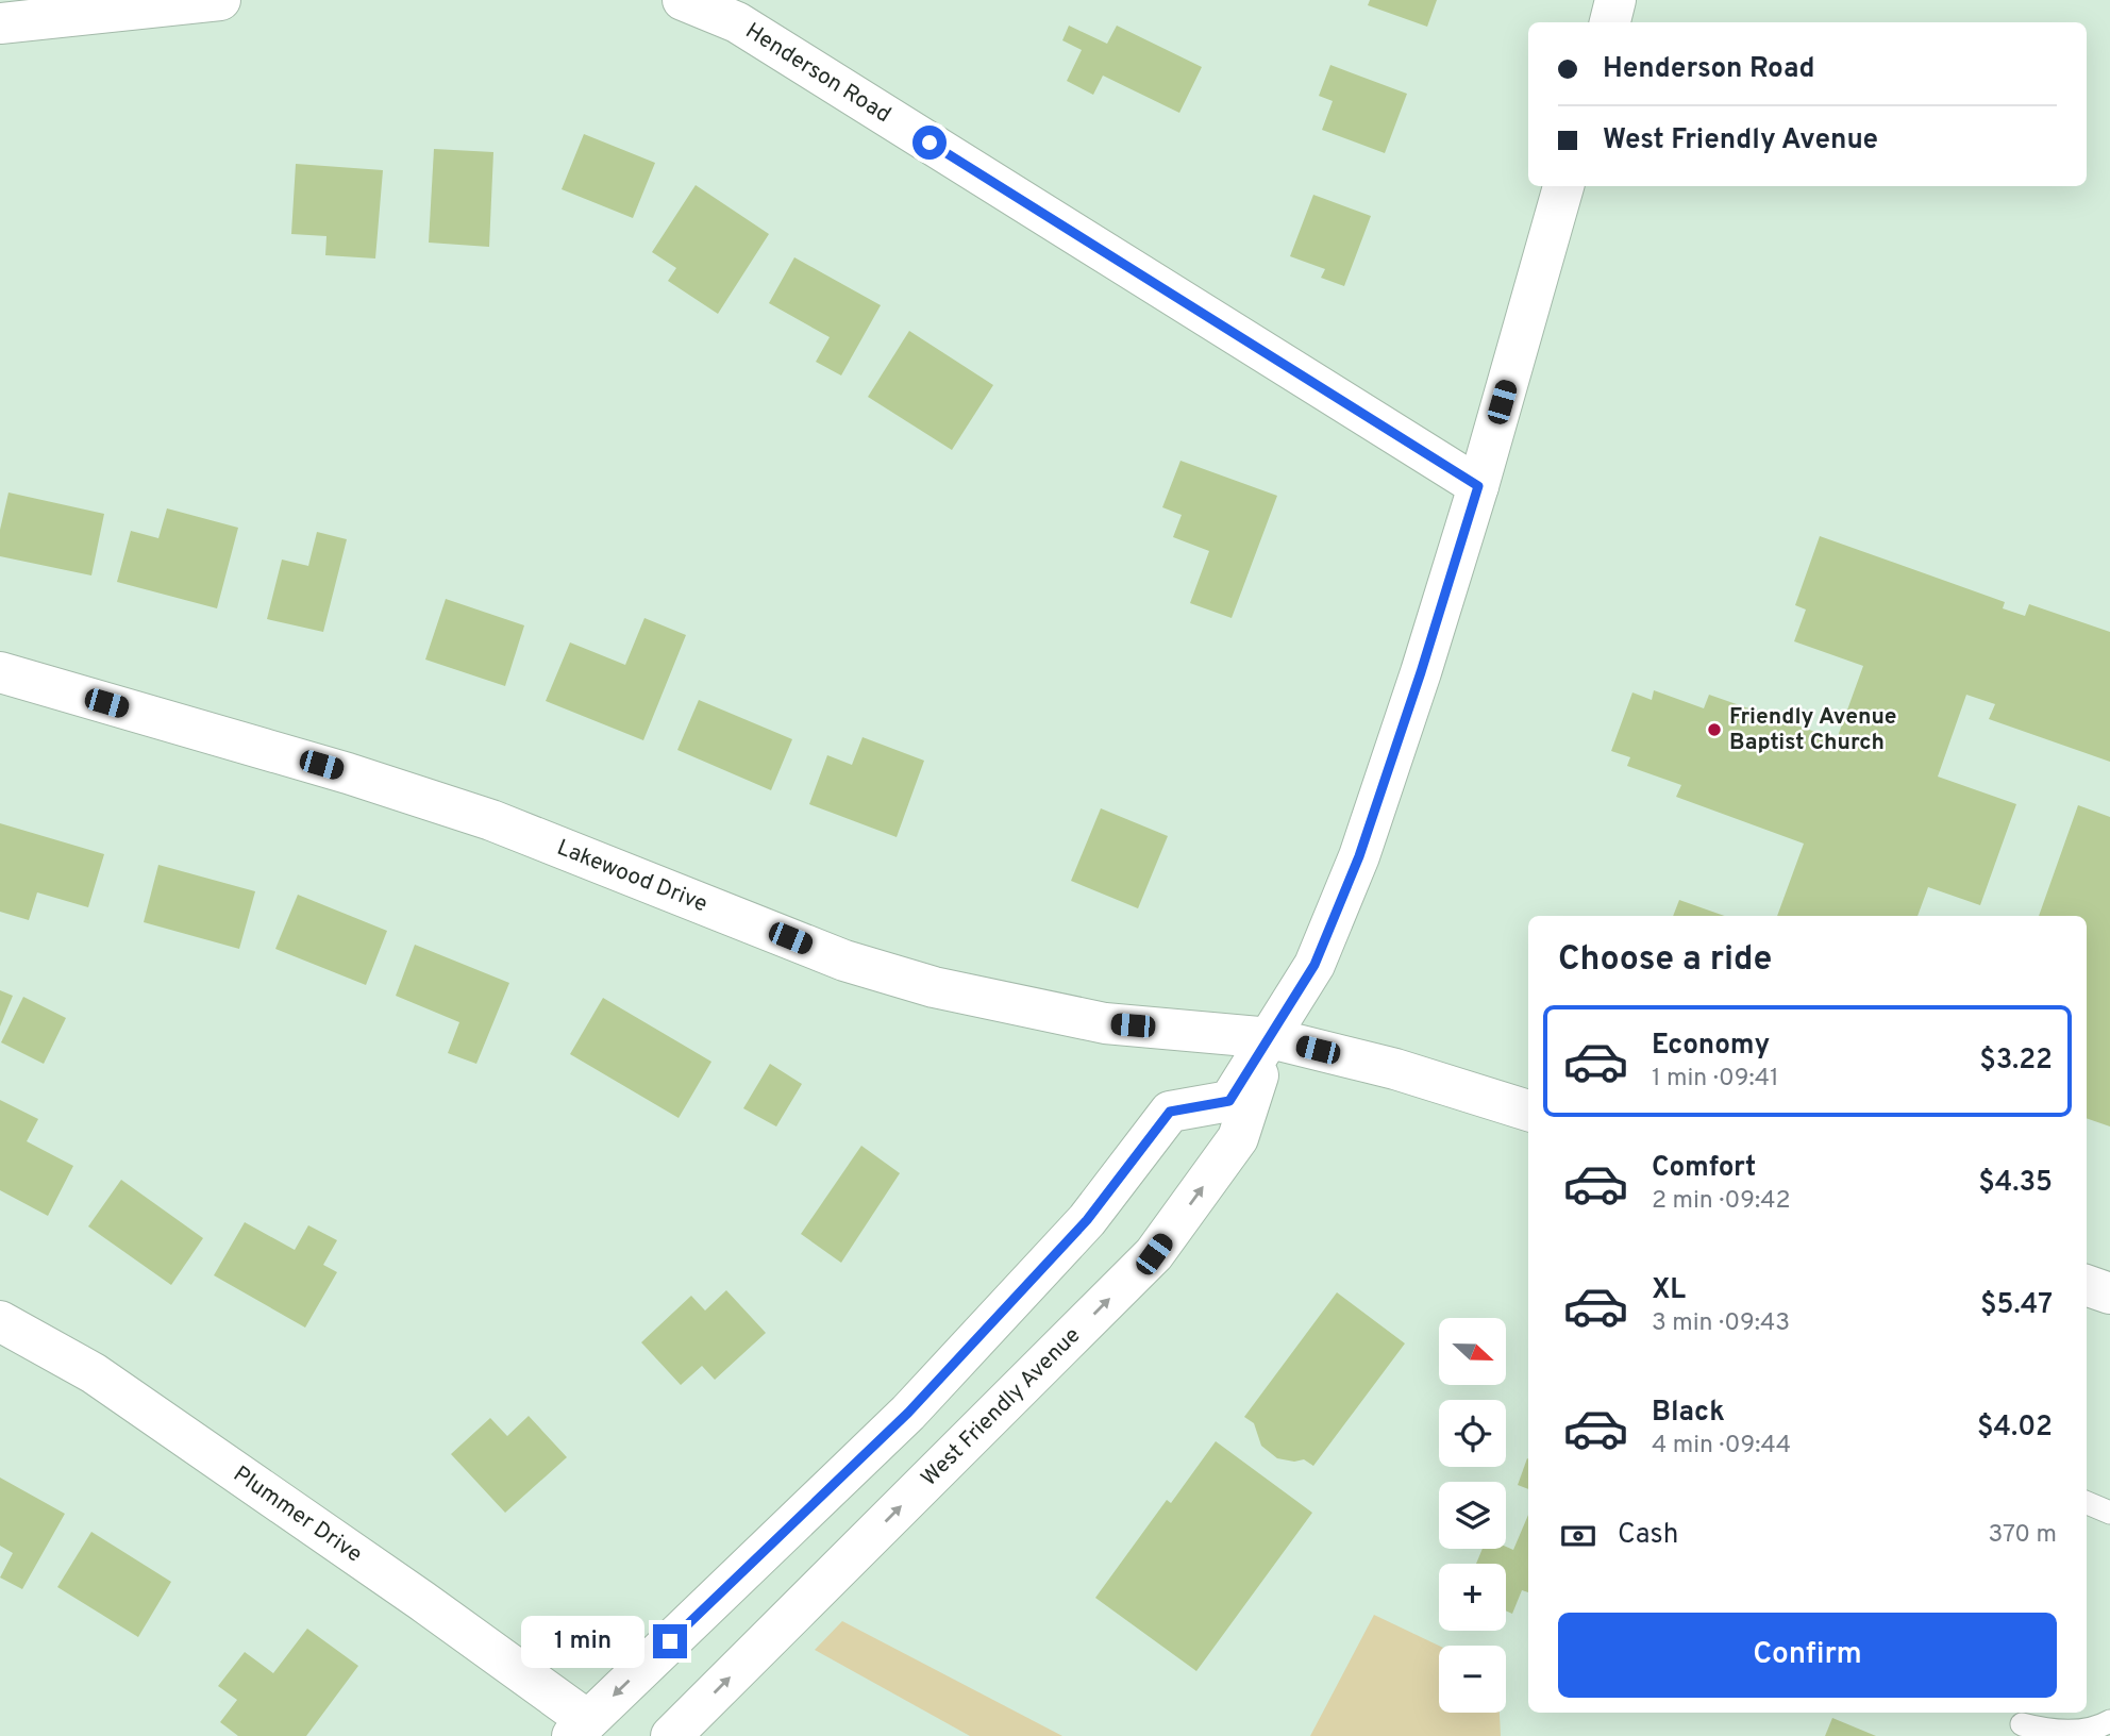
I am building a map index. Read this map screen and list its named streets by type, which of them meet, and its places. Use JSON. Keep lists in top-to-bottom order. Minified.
{"streets":{"street":["Henderson Road","Lakewood Drive","West Friendly Avenue","Plummer Drive"]},"crossings":[["Henderson Road","West Friendly Avenue"],["Lakewood Drive","West Friendly Avenue"],["West Friendly Avenue","Plummer Drive"]],"places":["Friendly Avenue Baptist Church"],"north":"right","page":{"banner":["Henderson Road","West Friendly Avenue"],"heading":"Choose a ride","list":[{"name":"Economy","note":"1 min · 09:41","value":"$3.22"},{"name":"Comfort","note":"2 min · 09:42","value":"$4.35"},{"name":"XL","note":"3 min · 09:43","value":"$5.47"},{"name":"Black","note":"4 min · 09:44","value":"$4.02"}],"map_buttons":["+","−"],"pay":["Cash","370 m"],"buttons":"Confirm","bubble":"1 min"}}
